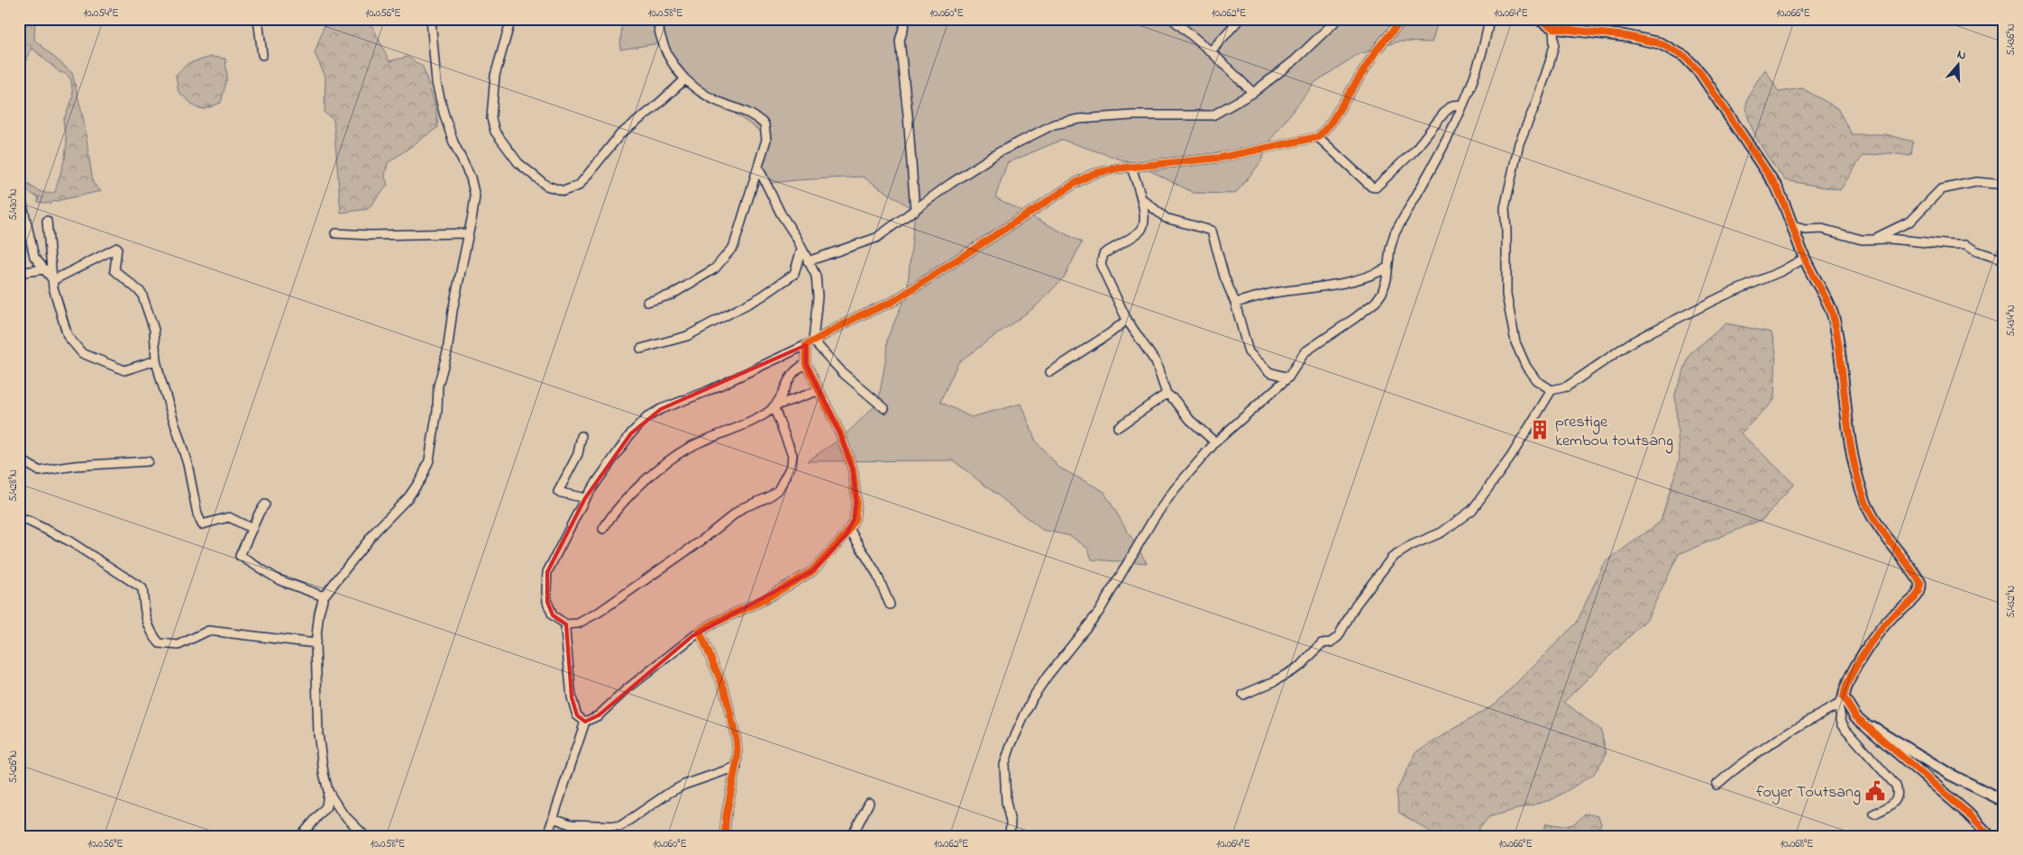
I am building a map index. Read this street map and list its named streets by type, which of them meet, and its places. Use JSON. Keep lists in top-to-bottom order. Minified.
{"places":{"building":["prestige kembou toutsang"],"public building":["foyer Toutsang"]},"north":"top","coordinates":["10.054°E","10.056°E","10.058°E","10.060°E","10.062°E","10.064°E","10.066°E","5.436°N","5.430°N","5.434°N","5.428°N","5.432°N","5.426°N","10.068°E"]}
